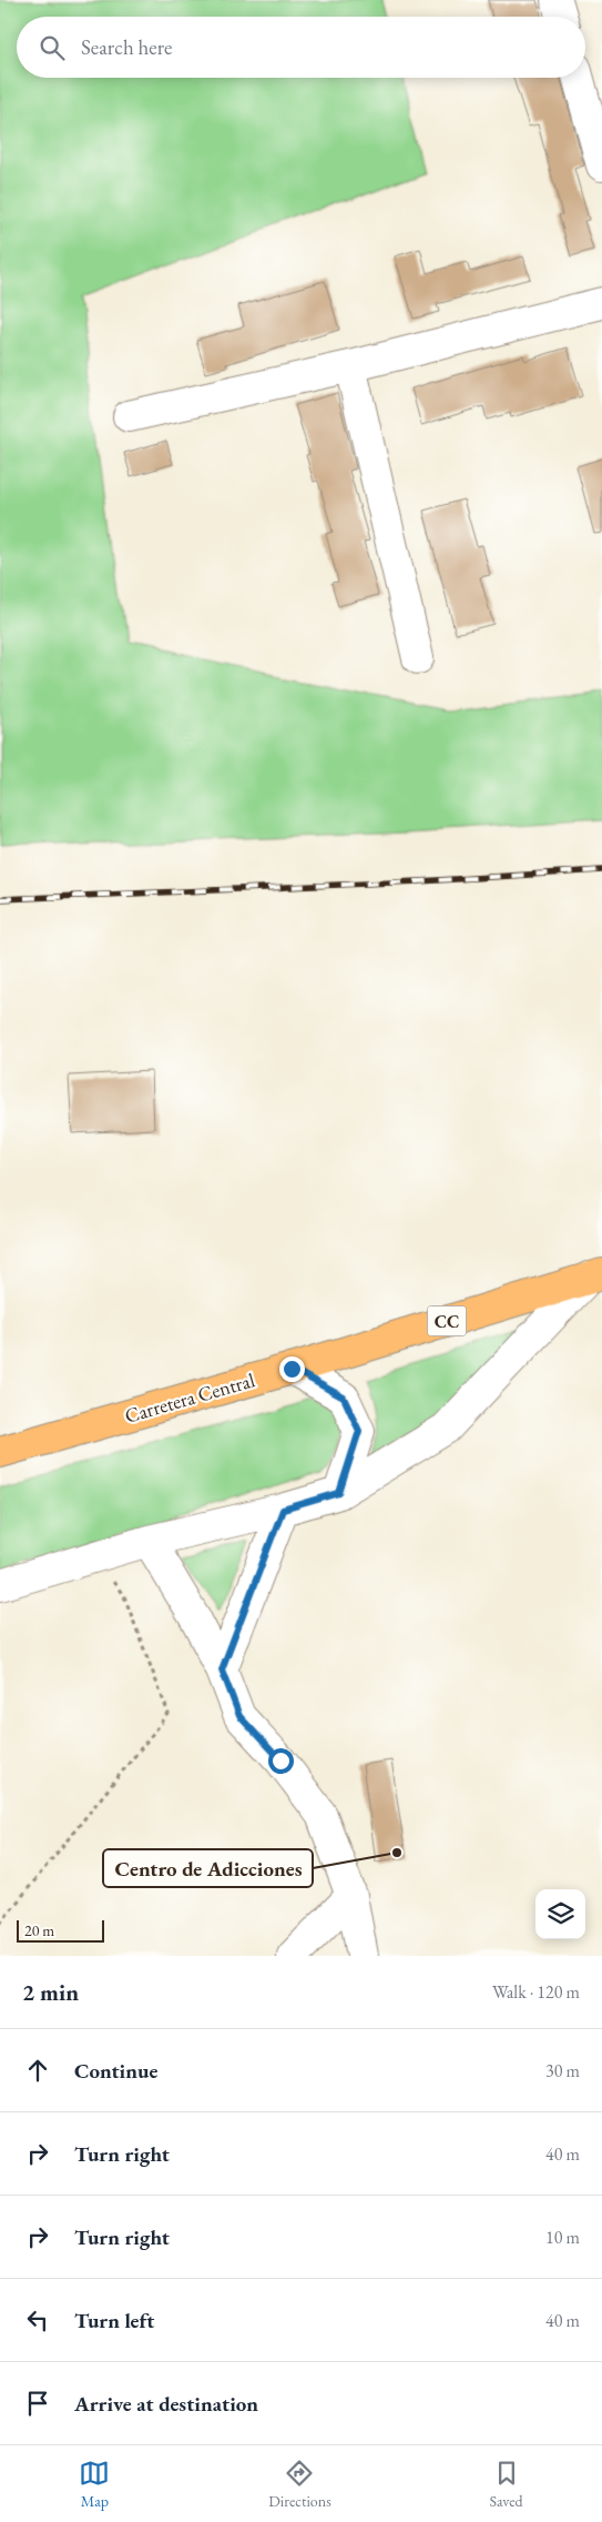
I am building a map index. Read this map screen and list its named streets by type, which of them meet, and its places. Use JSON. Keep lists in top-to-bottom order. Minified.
{"streets":{"highway":["CC","Carretera Central"]},"places":["Centro de Adicciones"],"scale_bar":"20 m","page":{"search":"Search here","scale":"20 m","heading":["2 min","Walk · 120 m"],"list":[["Continue","30 m"],["Turn right","40 m"],["Turn right","10 m"],["Turn left","40 m"],"Arrive at destination"],"nav":["Map","Directions","Saved"]}}
